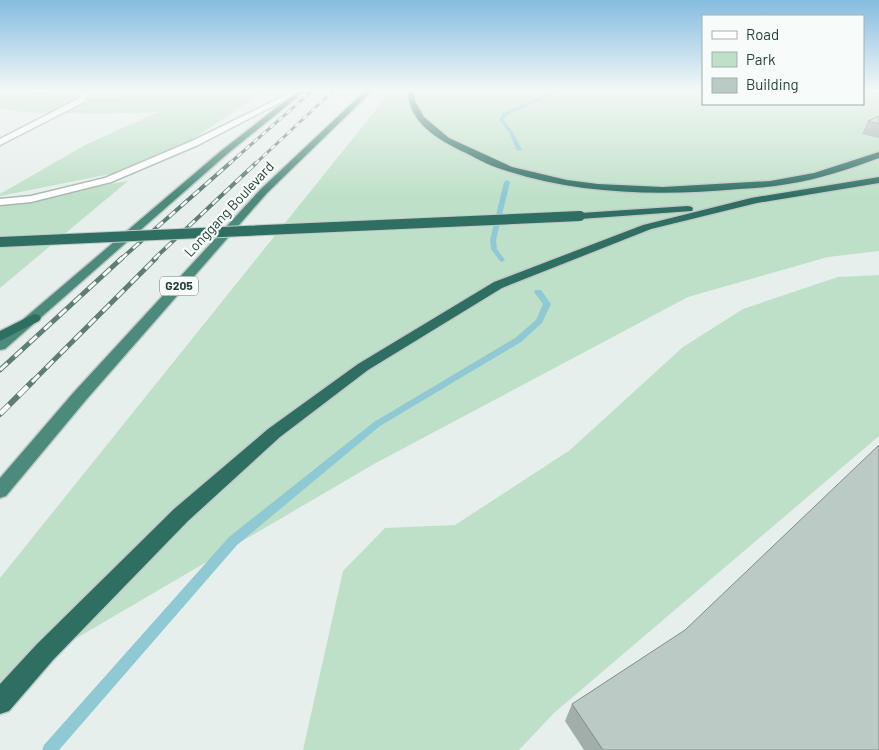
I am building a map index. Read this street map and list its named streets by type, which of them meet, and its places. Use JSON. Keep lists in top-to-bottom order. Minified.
{"streets":{"highway":["Longgang Boulevard","G205"]},"legend":["Road","Park","Building"]}
